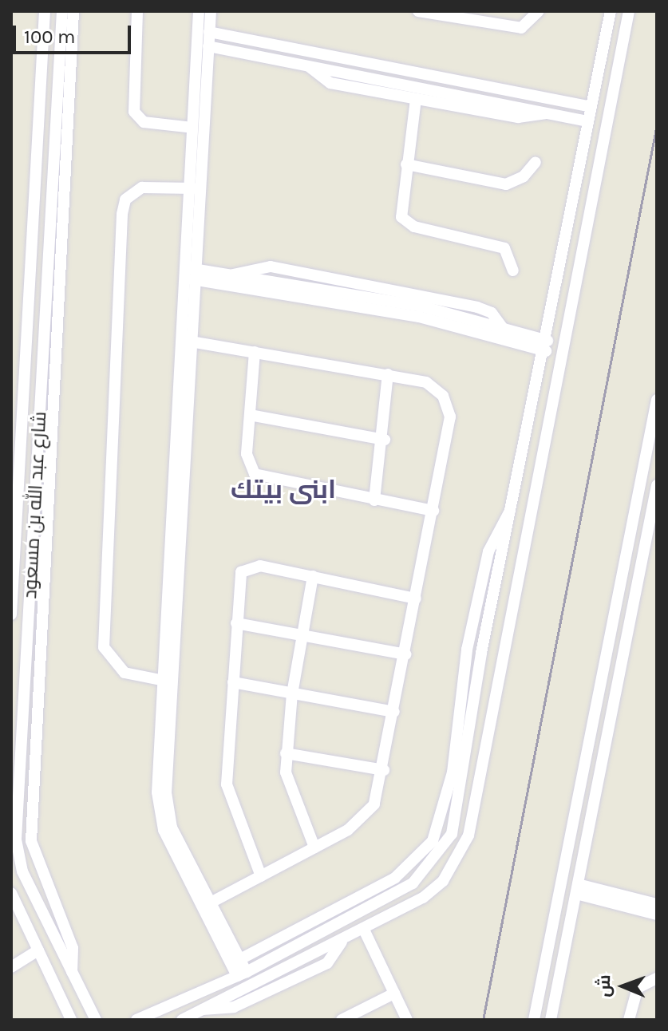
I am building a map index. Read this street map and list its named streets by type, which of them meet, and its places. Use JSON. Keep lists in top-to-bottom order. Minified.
{"streets":{"street":["شارع عبد الله بن مسعود"]},"districts":["ابنى بيتك"],"scale_bar":"100 m","north":"left"}
